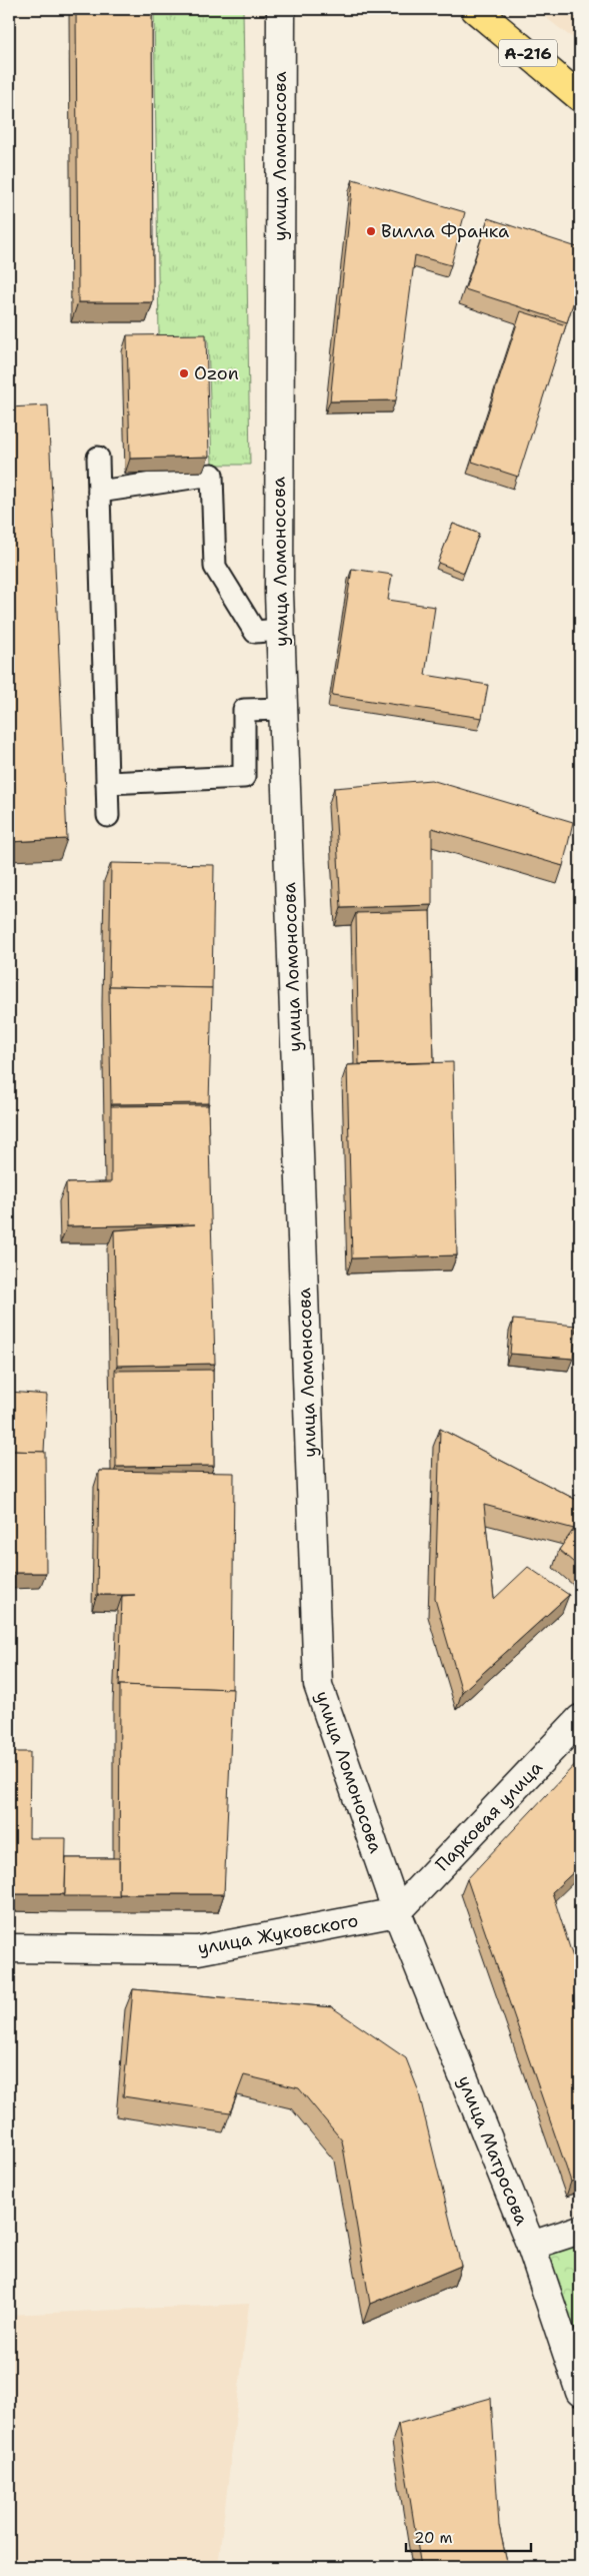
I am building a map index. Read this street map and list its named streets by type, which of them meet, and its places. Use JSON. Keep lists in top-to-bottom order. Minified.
{"streets":{"main road":["А-216"],"street":["улица Ломоносова","Парковая улица","улица Жуковского","улица Матросова"]},"crossings":[["улица Ломоносова","Парковая улица"],["улица Ломоносова","улица Жуковского"],["улица Ломоносова","улица Матросова"],["Парковая улица","улица Жуковского"],["Парковая улица","улица Матросова"],["улица Жуковского","улица Матросова"]],"places":["Вилла Франка","Ozon"],"scale_bar":"20 m"}
